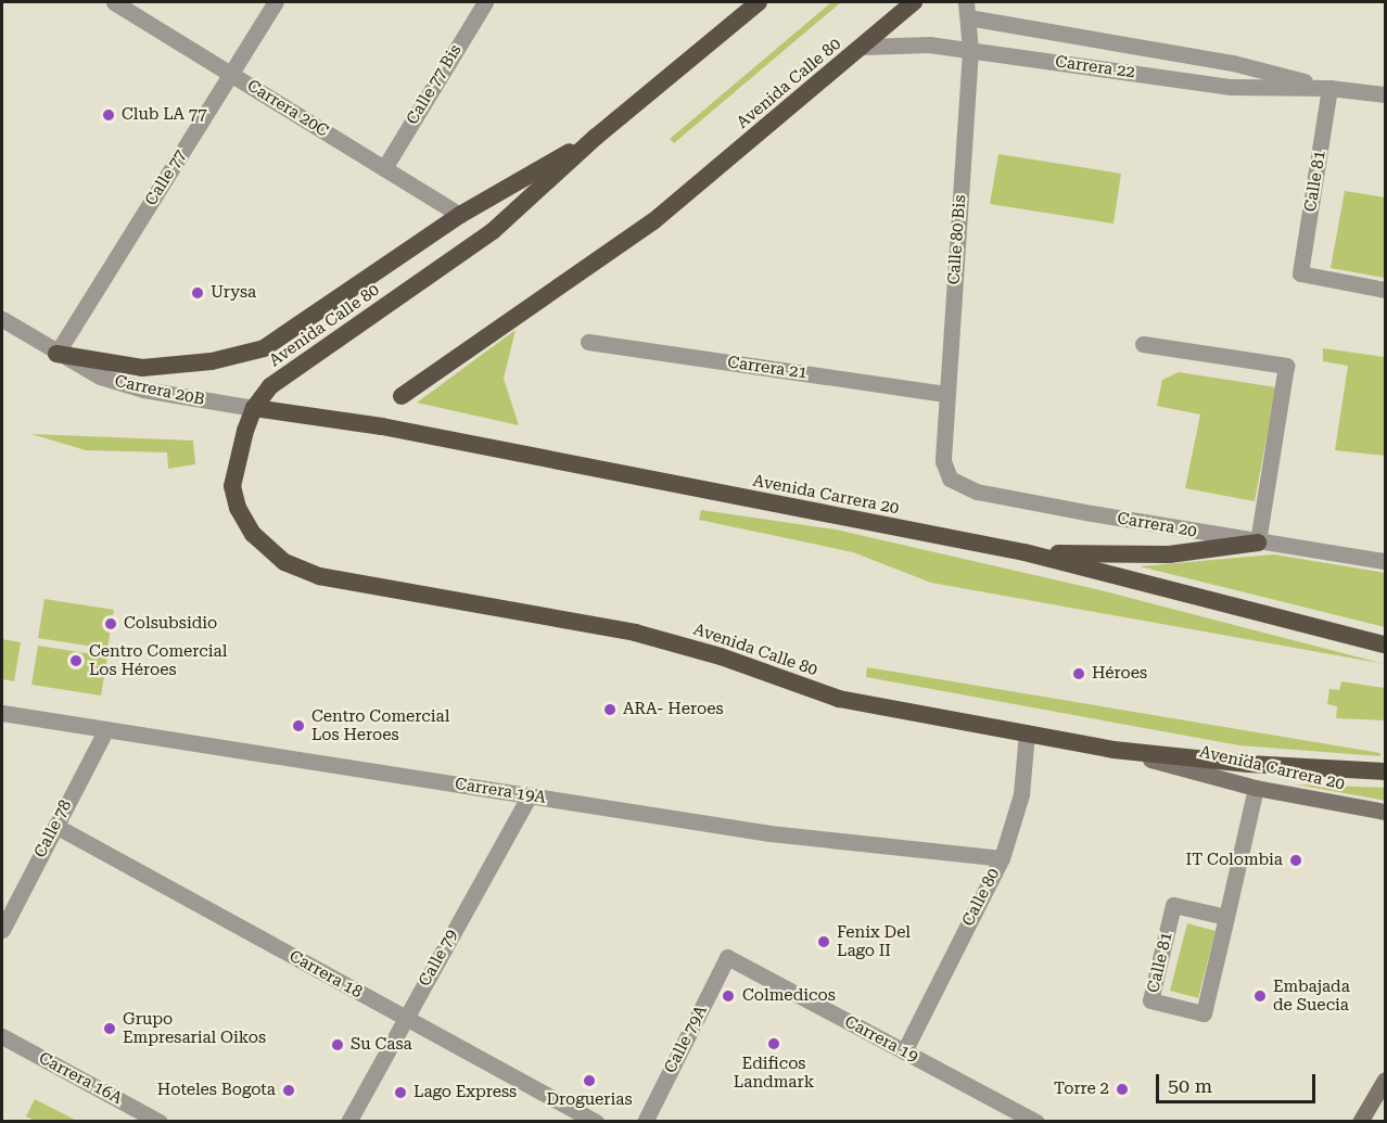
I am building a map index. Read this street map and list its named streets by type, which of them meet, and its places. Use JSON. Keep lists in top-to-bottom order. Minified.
{"streets":{"highway":["Avenida Calle 80","Avenida Carrera 20"],"street":["Carrera 22","Calle 77 Bis","Carrera 20C","Calle 77","Calle 81","Calle 80 Bis","Carrera 21","Carrera 20B","Carrera 20","Carrera 19A","Calle 78","Calle 80","Calle 79","Carrera 18","Calle 79A","Carrera 19","Carrera 16A"]},"crossings":[["Carrera 22","Avenida Calle 80"],["Carrera 22","Calle 81"],["Carrera 22","Calle 80 Bis"],["Avenida Calle 80","Carrera 20B"],["Avenida Calle 80","Avenida Carrera 20"],["Calle 77 Bis","Carrera 20C"],["Carrera 20C","Calle 77"],["Calle 77","Carrera 20B"],["Calle 81","Avenida Carrera 20"],["Calle 80 Bis","Carrera 21"],["Calle 80 Bis","Carrera 20"],["Carrera 20B","Avenida Carrera 20"],["Avenida Carrera 20","Calle 80"],["Carrera 19A","Calle 78"],["Carrera 19A","Calle 80"],["Carrera 19A","Calle 79"],["Calle 78","Carrera 18"],["Calle 80","Carrera 19"],["Calle 79","Carrera 18"],["Calle 79A","Carrera 19"]],"places":["Club LA 77","Urysa","Colsubsidio","Centro Comercial Los Héroes","Héroes","ARA- Heroes","Centro Comercial Los Heroes","IT Colombia","Fenix Del Lago II","Colmedicos","Embajada de Suecia","Grupo Empresarial Oikos","Edificos Landmark","Su Casa","Droguerias","Torre 2","Hoteles Bogota","Lago Express"],"scale_bar":"50 m"}
